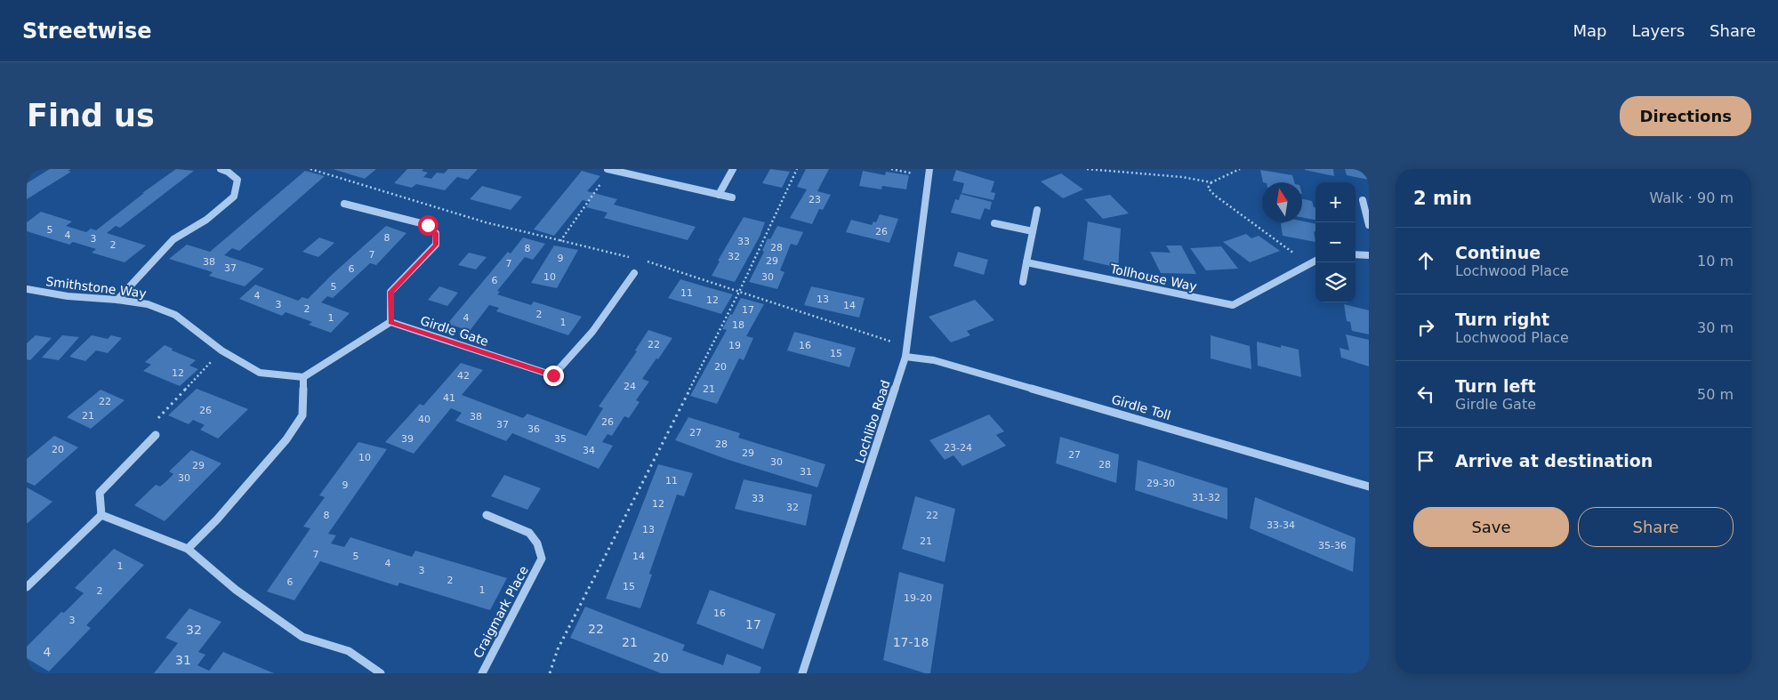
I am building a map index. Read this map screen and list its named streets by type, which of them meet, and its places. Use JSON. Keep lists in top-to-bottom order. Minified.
{"streets":{"street":["Tollhouse Way","Smithstone Way","Girdle Gate","Girdle Toll","Lochlibo Road","Craigmark Place"]},"crossings":[["Girdle Toll","Lochlibo Road"]],"house_numbers":["23","5","26","4","8","3","33","2","28","8","7","32","9","29","38","7","37","6","10","30","6","5","11","4","13","12","3","14","2","17","2","1","4","1","18","22","19","16","15","20","12","42","24","21","41","22","26","21","38","40","26","37","36","27","39","35","28","23-24","20","34","29","27","10","30","28","29","31","30","11","29-30","9","31-32","33","12","32","8","22","33-34","13","21","35-36","7","5","14","4","1","3","2","6","15","1","2","19-20","16","3","17","22","32","21","17-18","4","20","31"],"north":"top","page":{"header":"Streetwise","nav":["Map","Layers","Share"],"buttons":["Directions",["Save","Share"]],"title":"Find us","heading":["2 min","Walk · 90 m"],"map_buttons":["+","−"],"list":[["Continue","Lochwood Place","10 m"],["Turn right","Lochwood Place","30 m"],["Turn left","Girdle Gate","50 m"],"Arrive at destination"]}}
